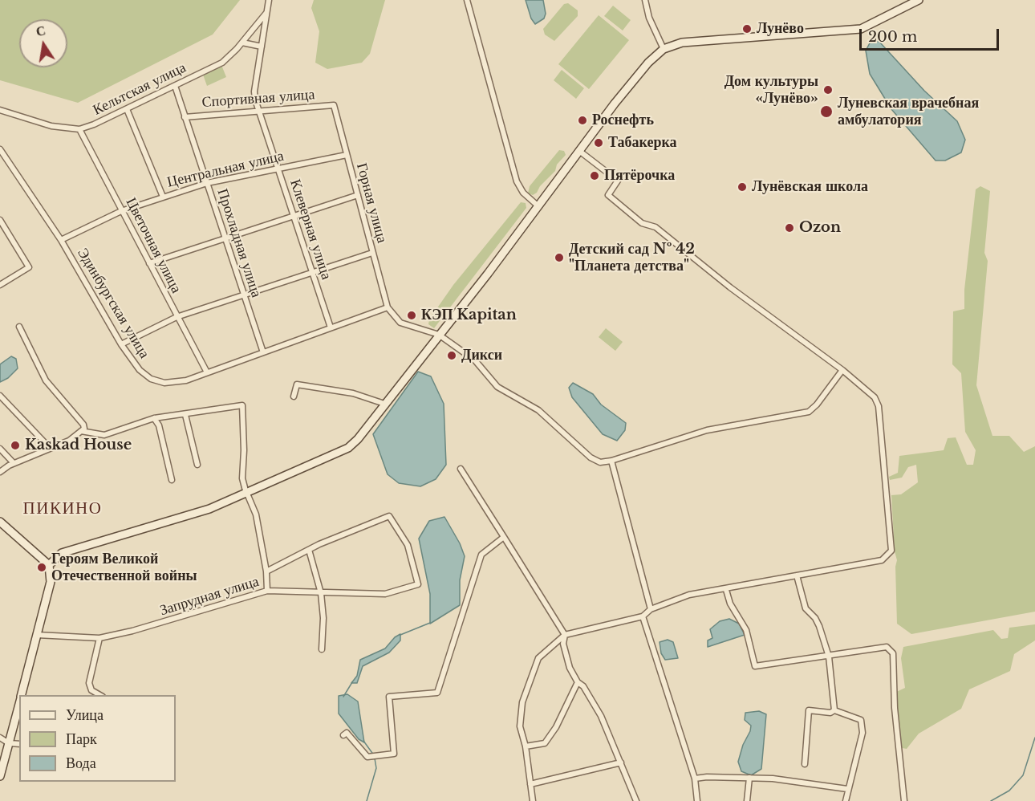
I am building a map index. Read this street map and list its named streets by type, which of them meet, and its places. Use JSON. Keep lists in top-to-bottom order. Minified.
{"streets":{"street":["Кельтская улица","Спортивная улица","Центральная улица","Горная улица","Клеверная улица","Прохладная улица","Цветочная улица","Эдинбургская улица","Запрудная улица"]},"crossings":[["Кельтская улица","Клеверная улица"],["Кельтская улица","Прохладная улица"],["Кельтская улица","Цветочная улица"],["Спортивная улица","Горная улица"],["Спортивная улица","Клеверная улица"],["Спортивная улица","Прохладная улица"],["Центральная улица","Горная улица"],["Центральная улица","Клеверная улица"],["Центральная улица","Прохладная улица"],["Центральная улица","Цветочная улица"],["Центральная улица","Эдинбургская улица"],["Горная улица","Эдинбургская улица"],["Клеверная улица","Эдинбургская улица"],["Прохладная улица","Эдинбургская улица"],["Цветочная улица","Эдинбургская улица"]],"districts":["ПИКИНО"],"places":["Лунёво","Дом культуры «Лунёво»","Луневская врачебная амбулатория","Роснефть","Табакерка","Пятёрочка","Лунёвская школа","Ozon","Детский сад № 42 \"Планета детства\"","КЭП Kapitan","Дикси","Kaskad House","Героям Великой Отечественной войны"],"legend":["Улица","Парк","Вода"],"scale_bar":"200 m","north":"top"}
